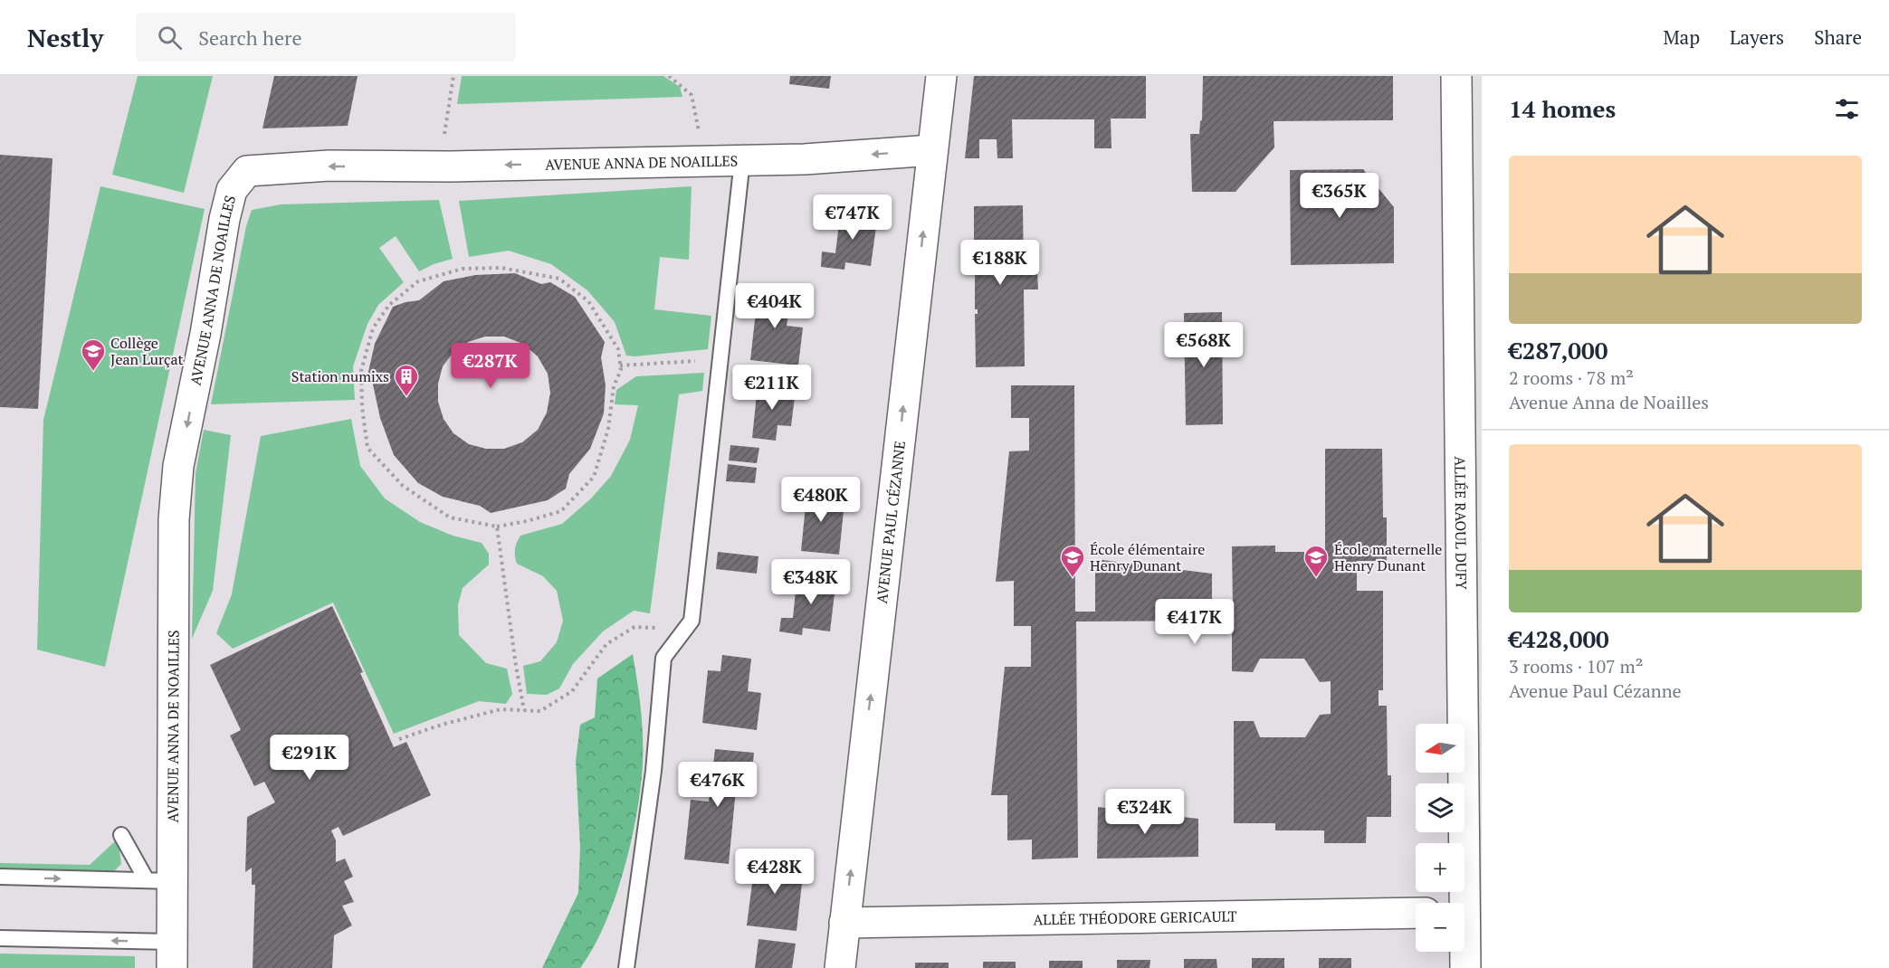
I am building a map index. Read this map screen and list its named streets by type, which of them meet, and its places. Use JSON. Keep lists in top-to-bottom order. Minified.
{"streets":{"street":["AVENUE ANNA DE NOAILLES","AVENUE PAUL CÉZANNE","ALLÉE RAOUL DUFY","ALLÉE THÉODORE GERICAULT"]},"crossings":[["AVENUE ANNA DE NOAILLES","AVENUE PAUL CÉZANNE"],["AVENUE PAUL CÉZANNE","ALLÉE THÉODORE GERICAULT"]],"one_way":["AVENUE PAUL CÉZANNE"],"places":{"school or university":["Collège Jean Lurçat","École élémentaire Henry Dunant","École maternelle Henry Dunant"],"building":["Station numixs"]},"north":"left","page":{"header":"Nestly","search":"Search here","nav":["Map","Layers","Share"],"heading":"14 homes","list":[{"name":"€287,000","note":"2 rooms · 78 m² · Avenue Anna de Noailles"},{"name":"€428,000","note":"3 rooms · 107 m² · Avenue Paul Cézanne"}],"price":["€365K","€747K","€188K","€404K","€568K","€287K","€211K","€480K","€348K","€417K","€291K","€476K","€324K","€428K"],"map_buttons":["+","−"]}}
